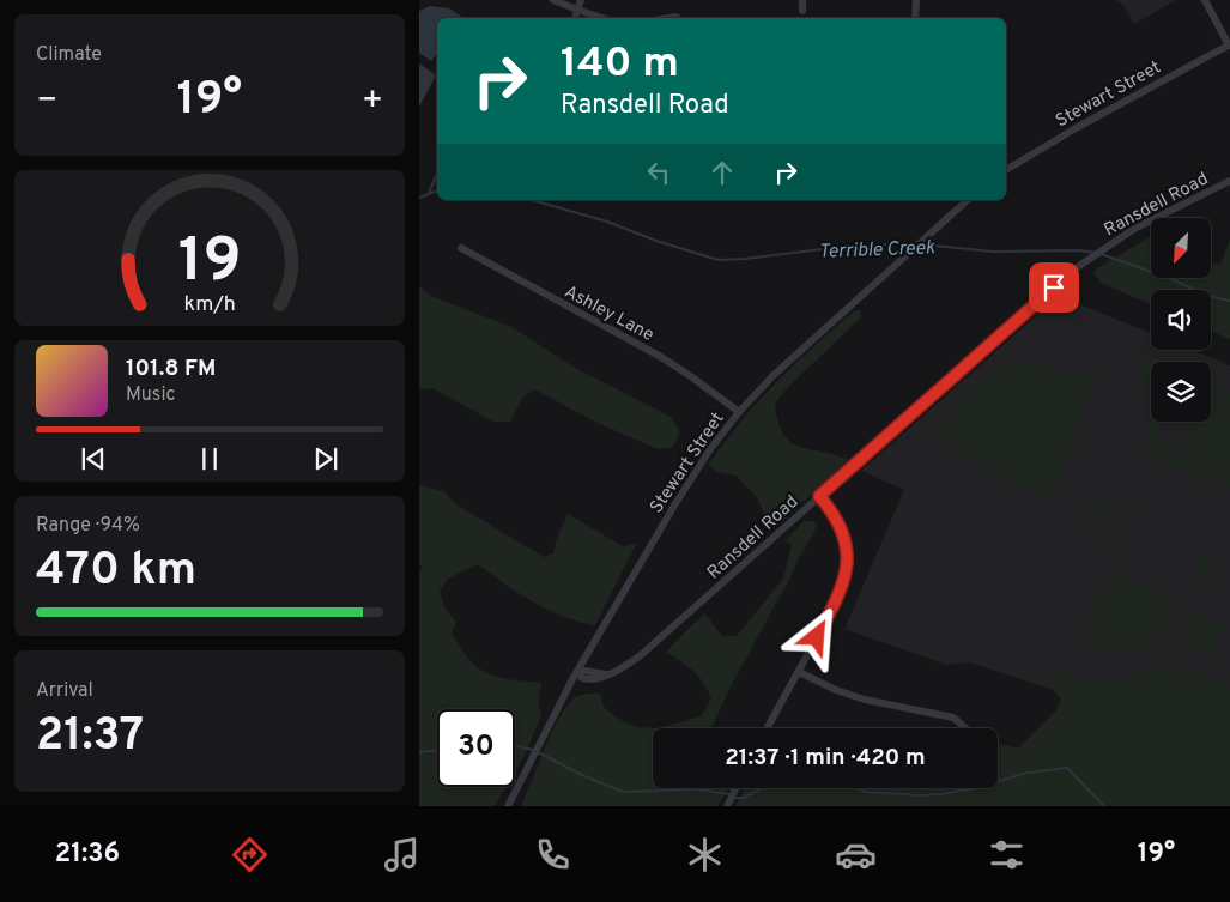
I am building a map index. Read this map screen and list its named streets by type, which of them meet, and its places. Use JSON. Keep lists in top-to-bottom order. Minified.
{"streets":{"street":["Stewart Street","Ransdell Road","Ashley Lane"]},"crossings":[["Stewart Street","Ransdell Road"],["Stewart Street","Ashley Lane"]],"water":["Terrible Creek"],"north":"bottom left","page":{"tile":["Climate",["Range · 94%","470 km"],["Arrival","21:37"]],"turn":["140 m","Ransdell Road"],"heat":["−","19°","+"],"song":["101.8 FM","Music"],"limit":"30","trip":"21:37 · 1 min · 420 m","tabs":["21:36","19°"],"gauge":["19","km/h"]}}
